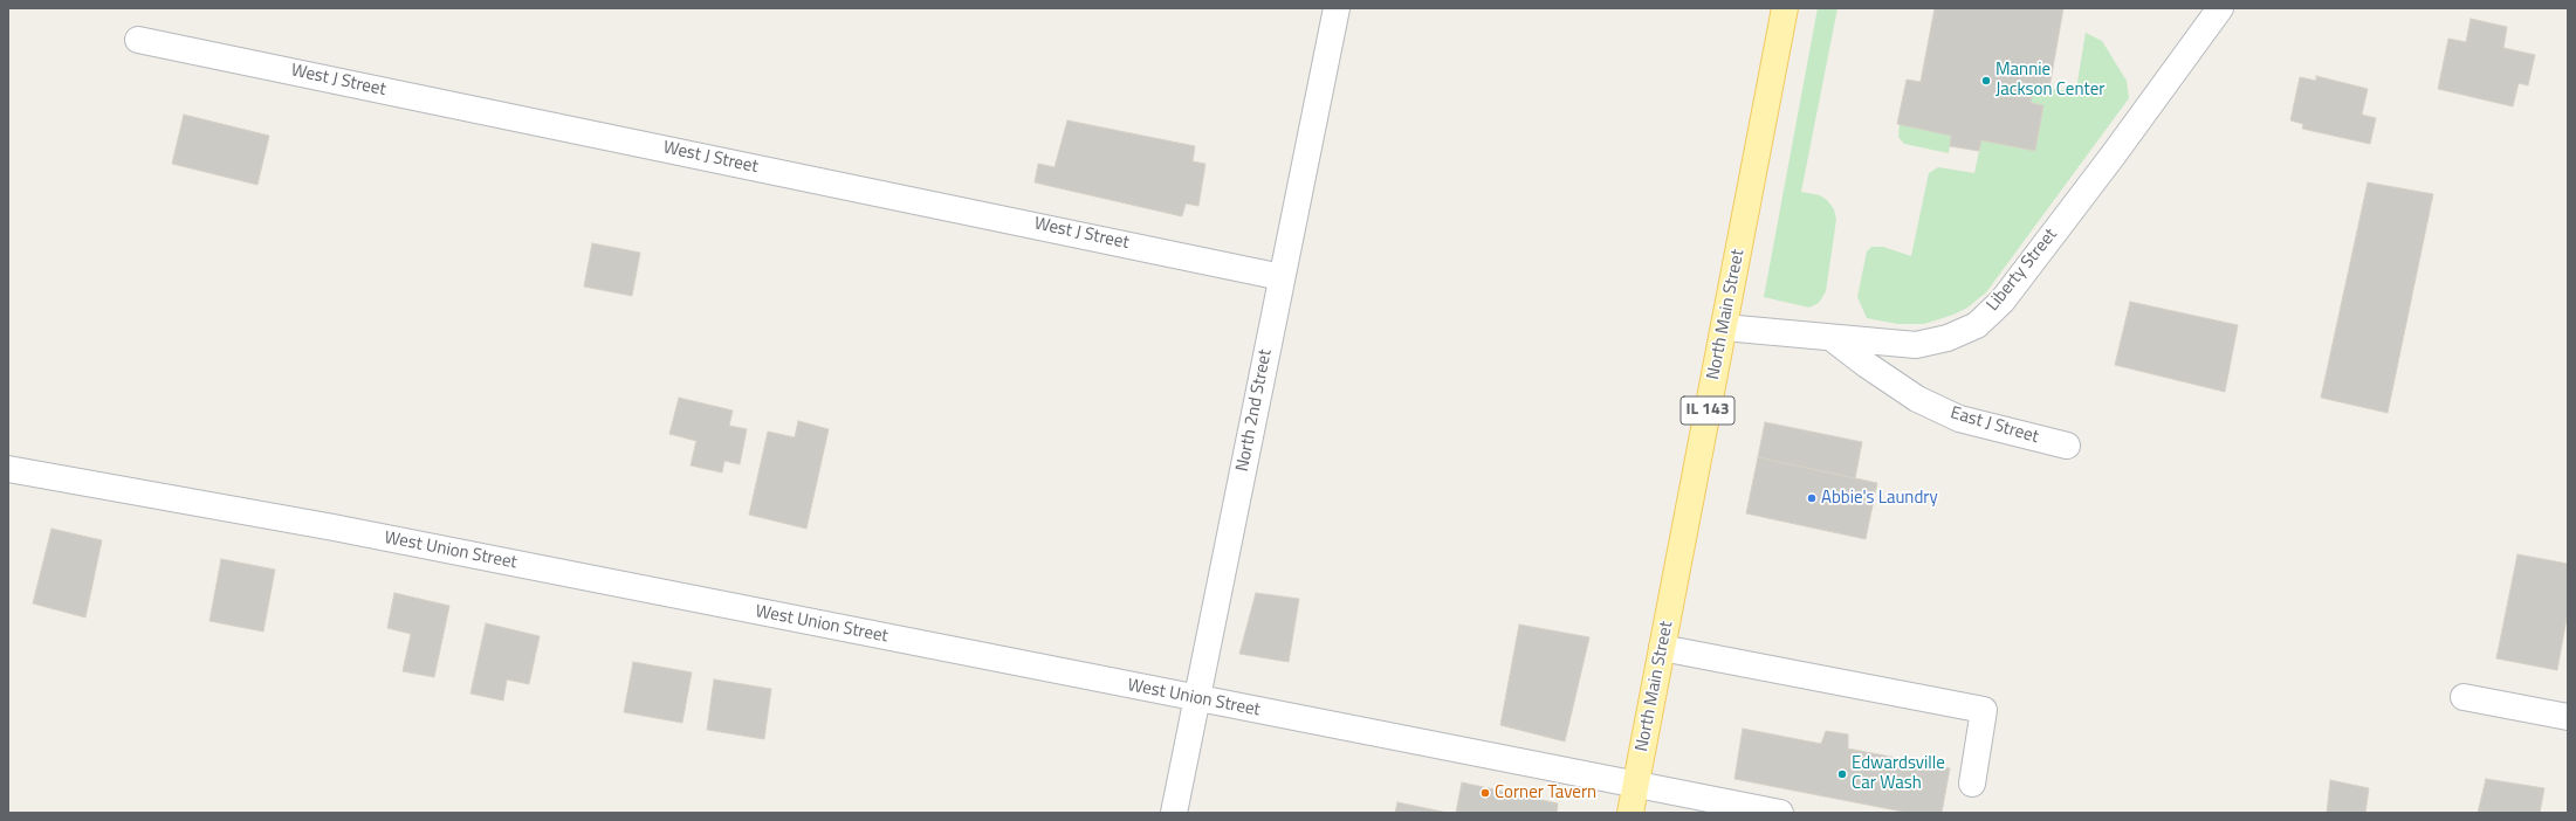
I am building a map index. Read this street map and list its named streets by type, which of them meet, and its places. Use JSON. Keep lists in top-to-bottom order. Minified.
{"streets":{"main road":["North Main Street","IL 143"],"street":["West J Street","Liberty Street","North 2nd Street","East J Street","West Union Street"]},"crossings":[["West J Street","North 2nd Street"],["Liberty Street","North Main Street"],["Liberty Street","East J Street"],["North Main Street","West Union Street"],["North 2nd Street","West Union Street"]],"places":["Mannie Jackson Center","Abbie's Laundry","Edwardsville Car Wash","Corner Tavern"]}
